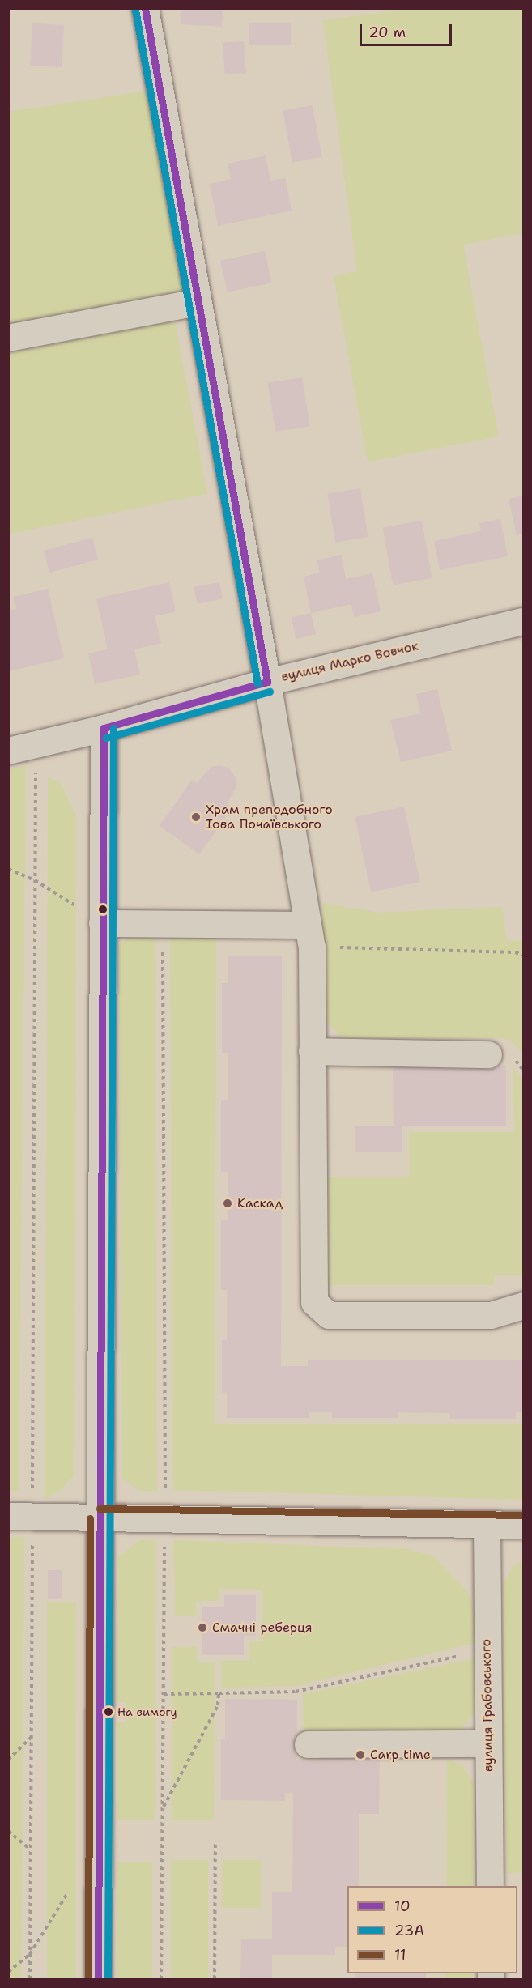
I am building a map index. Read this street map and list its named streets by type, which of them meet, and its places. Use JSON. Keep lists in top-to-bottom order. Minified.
{"streets":{"street":["вулиця Марко Вовчок","вулиця Грабовського"]},"places":["Храм преподобного Іова Почаївського","Каскад","Смачні реберця","На вимогу","Carp time"],"lines":["transit line 10","transit line 23А","transit line 11"],"legend":["10","23А","11"],"scale_bar":"20 m"}
